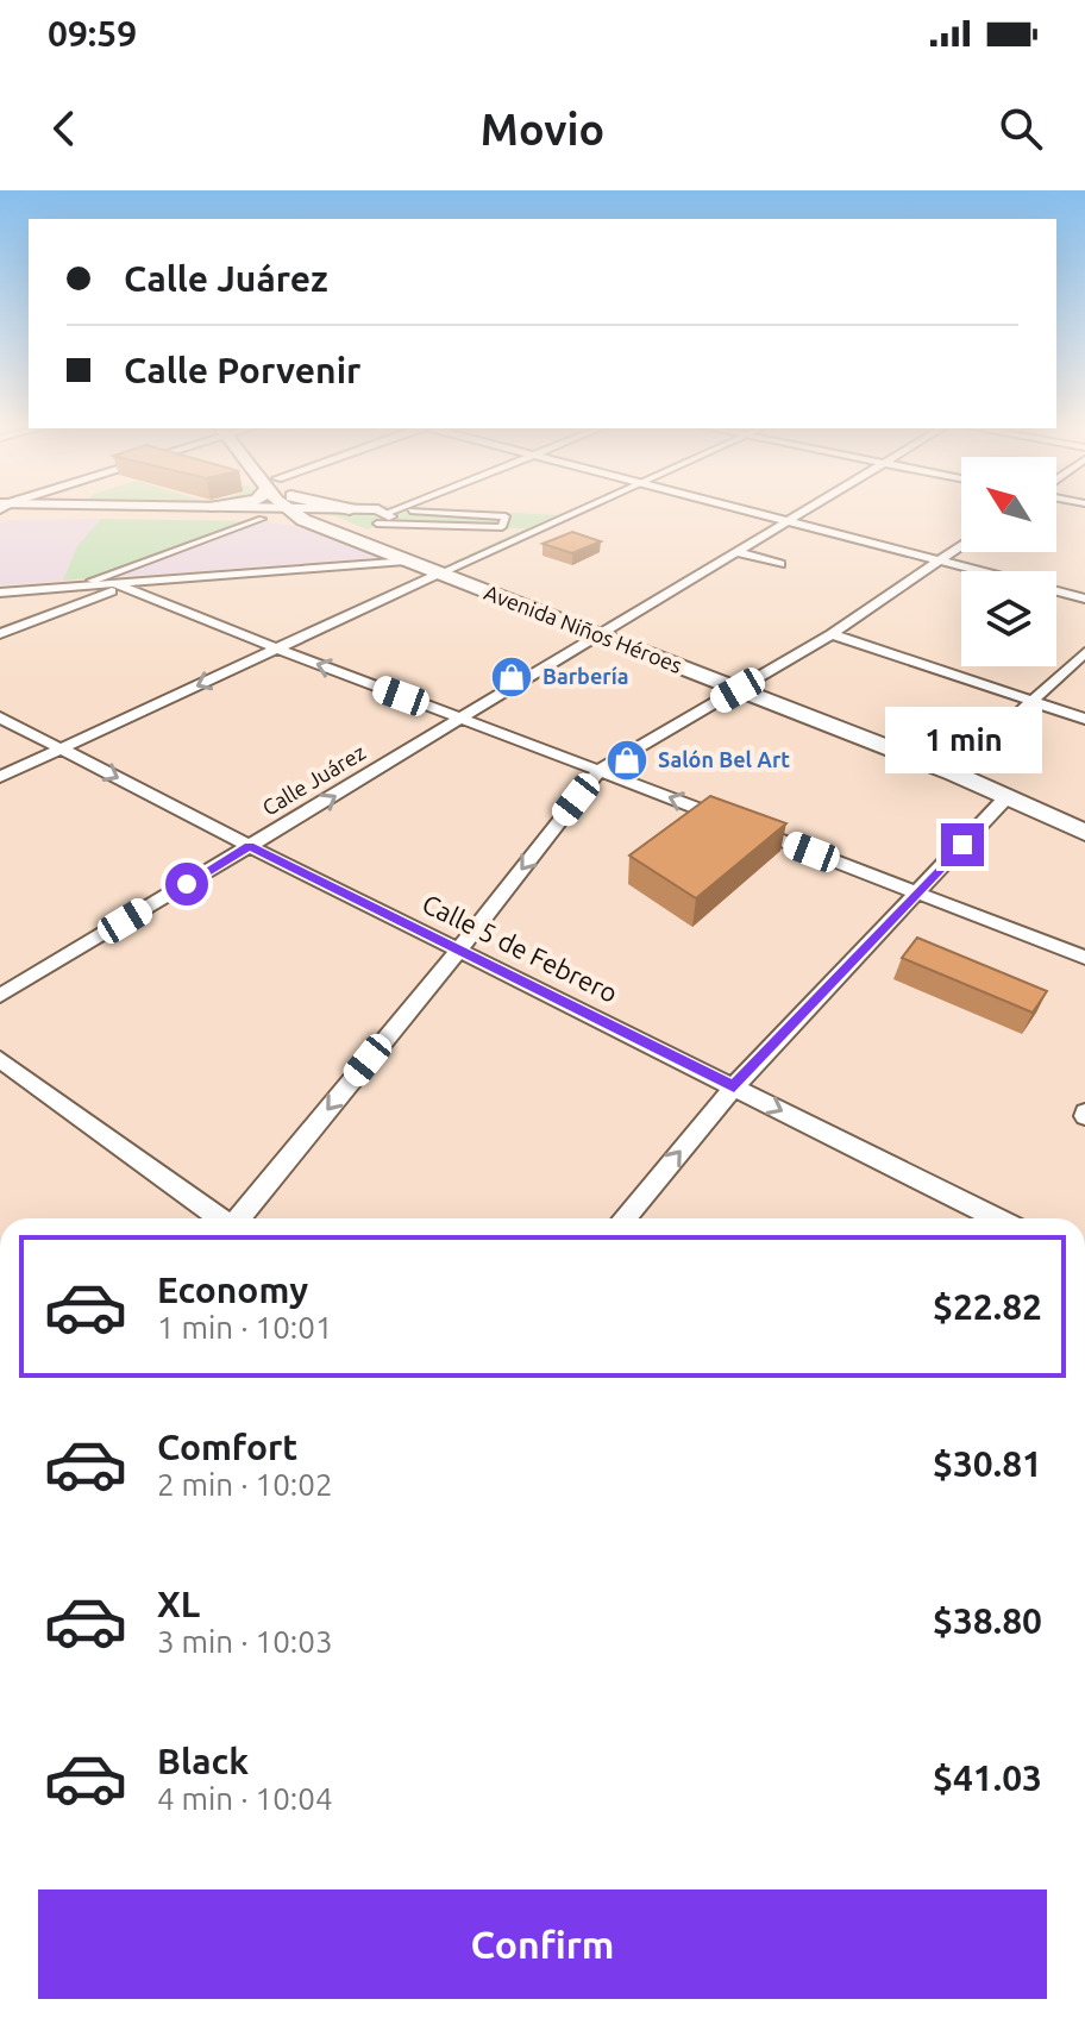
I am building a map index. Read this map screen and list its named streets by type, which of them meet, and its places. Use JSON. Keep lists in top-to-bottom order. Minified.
{"streets":{"main road":["Avenida Niños Héroes"],"street":["Calle Juárez","Calle 5 de Febrero"]},"crossings":[["Avenida Niños Héroes","Calle Juárez"],["Calle Juárez","Calle 5 de Febrero"]],"places":{"shop":["Barbería","Salón Bel Art"]},"north":"top left","page":{"status":"09:59","header":"Movio","banner":["Calle Juárez","Calle Porvenir"],"bubble":"1 min","list":[{"name":"Economy","note":"1 min · 10:01","value":"$22.82"},{"name":"Comfort","note":"2 min · 10:02","value":"$30.81"},{"name":"XL","note":"3 min · 10:03","value":"$38.80"},{"name":"Black","note":"4 min · 10:04","value":"$41.03"}],"buttons":"Confirm"}}
